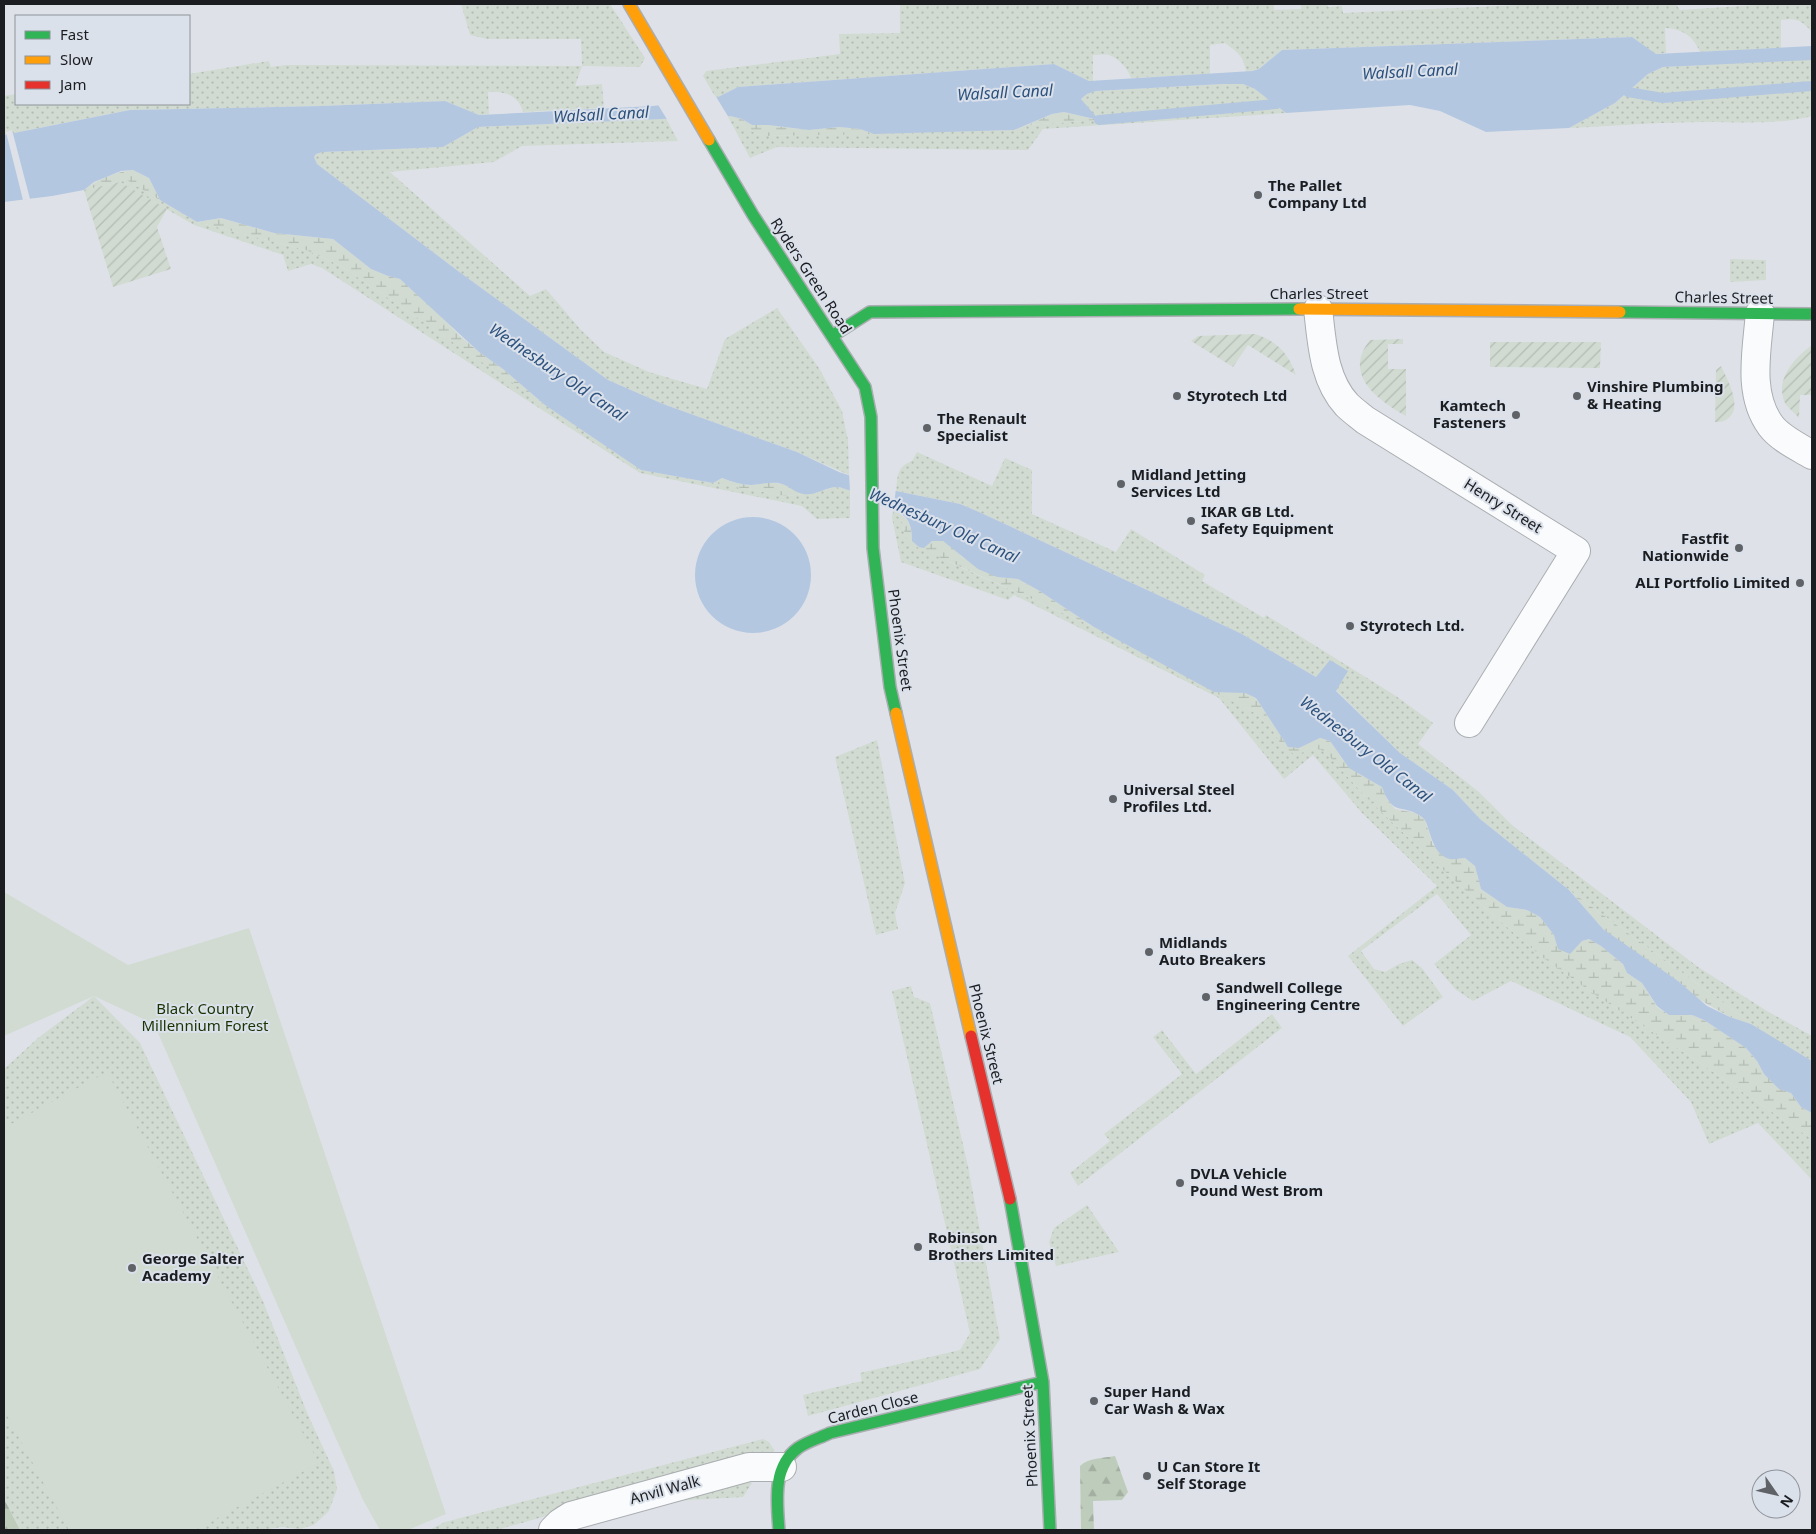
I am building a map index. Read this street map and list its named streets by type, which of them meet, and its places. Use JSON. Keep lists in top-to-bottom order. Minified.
{"streets":{"main road":["Ryders Green Road","Charles Street","Phoenix Street","Carden Close"],"street":["Henry Street","Anvil Walk"]},"crossings":[["Ryders Green Road","Charles Street"],["Ryders Green Road","Phoenix Street"],["Charles Street","Henry Street"],["Phoenix Street","Carden Close"],["Carden Close","Anvil Walk"]],"water":["Walsall Canal","Wednesbury Old Canal"],"parks":["Black Country Millennium Forest"],"places":["The Pallet Company Ltd","Styrotech Ltd","Vinshire Plumbing & Heating","Kamtech Fasteners","The Renault Specialist","Midland Jetting Services Ltd","IKAR GB Ltd. Safety Equipment","Fastfit Nationwide","ALI Portfolio Limited","Styrotech Ltd.","Universal Steel Profiles Ltd.","Midlands Auto Breakers","Sandwell College Engineering Centre","DVLA Vehicle Pound West Brom","Robinson Brothers Limited","George Salter Academy","Super Hand Car Wash & Wax","U Can Store It Self Storage"],"legend":["Fast","Slow","Jam"],"north":"bottom right"}
